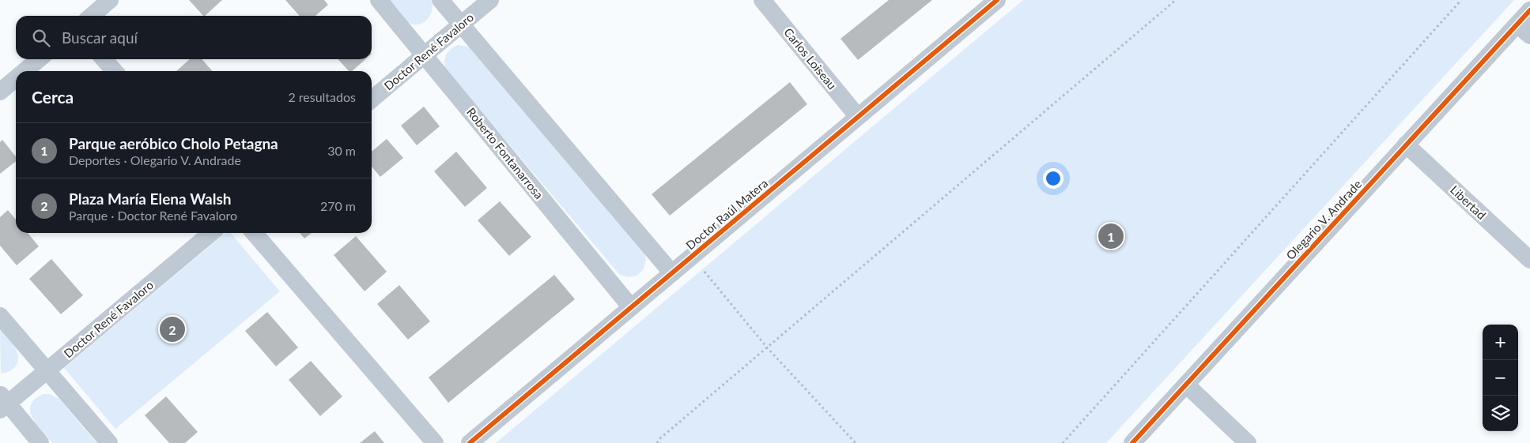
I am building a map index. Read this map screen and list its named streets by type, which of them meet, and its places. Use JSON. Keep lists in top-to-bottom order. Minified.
{"streets":{"street":["Doctor René Favaloro","Carlos Loiseau","Roberto Fontanarrosa","Libertad","Doctor Raúl Matera","Olegario V. Andrade"]},"crossings":[["Doctor René Favaloro","Roberto Fontanarrosa"],["Carlos Loiseau","Doctor Raúl Matera"],["Roberto Fontanarrosa","Doctor Raúl Matera"],["Libertad","Olegario V. Andrade"]],"page":{"search":"Buscar aquí","heading":["Cerca","2 resultados"],"list":[{"mark":"1","name":"Parque aeróbico Cholo Petagna","note":"Deportes · Olegario V. Andrade","value":"30 m"},{"mark":"2","name":"Plaza María Elena Walsh","note":"Parque · Doctor René Favaloro","value":"270 m"}],"pins":["1","2"],"map_buttons":["+","−"]}}
